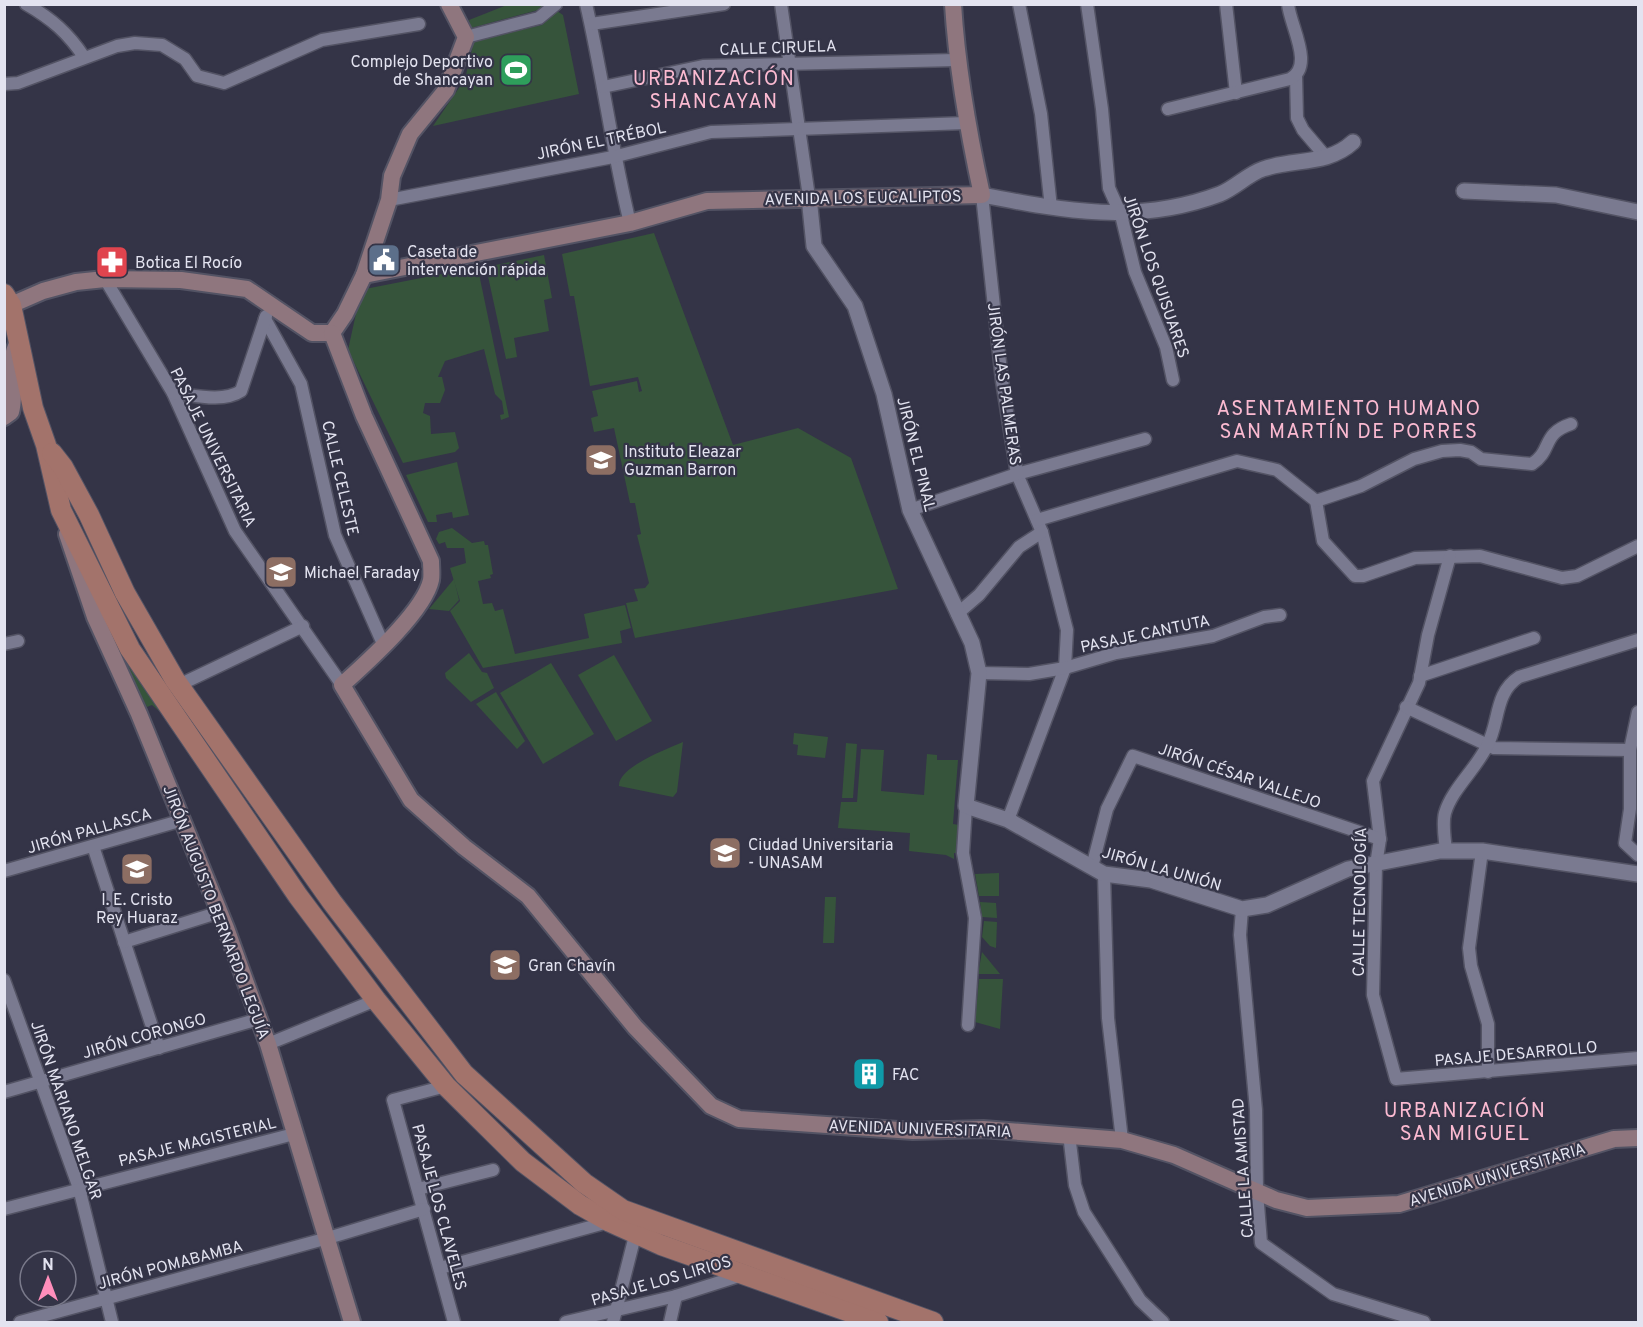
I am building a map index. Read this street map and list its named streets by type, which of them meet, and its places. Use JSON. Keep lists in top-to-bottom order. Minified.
{"streets":{"main road":["AVENIDA LOS EUCALIPTOS","JIRÓN LAS PALMERAS","JIRÓN AUGUSTO BERNARDO LEGUÍA","AVENIDA UNIVERSITARIA"],"street":["CALLE CIRUELA","JIRÓN EL TRÉBOL","JIRÓN LOS QUISUARES","PASAJE UNIVERSITARIA","JIRÓN EL PINAL","CALLE CELESTE","PASAJE CANTUTA","JIRÓN CÉSAR VALLEJO","JIRÓN PALLASCA","JIRÓN LA UNIÓN","CALLE TECNOLOGÍA","JIRÓN CORONGO","PASAJE DESARROLLO","JIRÓN MARIANO MELGAR","PASAJE MAGISTERIAL","CALLE LA AMISTAD","PASAJE LOS CLAVELES","JIRÓN POMABAMBA","PASAJE LOS LIRIOS"]},"crossings":[["CALLE CIRUELA","JIRÓN LAS PALMERAS"],["CALLE CIRUELA","JIRÓN EL PINAL"],["JIRÓN EL TRÉBOL","JIRÓN LAS PALMERAS"],["JIRÓN EL TRÉBOL","JIRÓN EL PINAL"],["AVENIDA LOS EUCALIPTOS","JIRÓN LOS QUISUARES"],["AVENIDA LOS EUCALIPTOS","JIRÓN LAS PALMERAS"],["AVENIDA LOS EUCALIPTOS","JIRÓN EL PINAL"],["JIRÓN LAS PALMERAS","PASAJE CANTUTA"],["JIRÓN LAS PALMERAS","JIRÓN LA UNIÓN"],["PASAJE UNIVERSITARIA","AVENIDA UNIVERSITARIA"],["JIRÓN EL PINAL","PASAJE CANTUTA"],["JIRÓN EL PINAL","JIRÓN LA UNIÓN"],["JIRÓN CÉSAR VALLEJO","JIRÓN LA UNIÓN"],["JIRÓN CÉSAR VALLEJO","CALLE TECNOLOGÍA"],["JIRÓN CÉSAR VALLEJO","AVENIDA UNIVERSITARIA"],["JIRÓN PALLASCA","JIRÓN AUGUSTO BERNARDO LEGUÍA"],["JIRÓN LA UNIÓN","CALLE LA AMISTAD"],["CALLE TECNOLOGÍA","PASAJE DESARROLLO"],["JIRÓN AUGUSTO BERNARDO LEGUÍA","JIRÓN CORONGO"],["JIRÓN AUGUSTO BERNARDO LEGUÍA","PASAJE MAGISTERIAL"],["JIRÓN AUGUSTO BERNARDO LEGUÍA","JIRÓN POMABAMBA"],["JIRÓN CORONGO","JIRÓN MARIANO MELGAR"],["JIRÓN MARIANO MELGAR","PASAJE MAGISTERIAL"],["JIRÓN MARIANO MELGAR","JIRÓN POMABAMBA"],["AVENIDA UNIVERSITARIA","CALLE LA AMISTAD"],["PASAJE LOS CLAVELES","JIRÓN POMABAMBA"]],"districts":["URBANIZACIÓN SHANCAYAN","ASENTAMIENTO HUMANO SAN MARTÍN DE PORRES","URBANIZACIÓN SAN MIGUEL"],"places":{"sports":["Complejo Deportivo de Shancayan"],"public building":["Caseta de intervención rápida"],"pharmacy":["Botica El Rocío"],"school or university":["Instituto Eleazar Guzman Barron","Michael Faraday","Ciudad Universitaria - UNASAM","I. E. Cristo Rey Huaraz","Gran Chavín"],"building":["FAC"]},"north":"top"}
